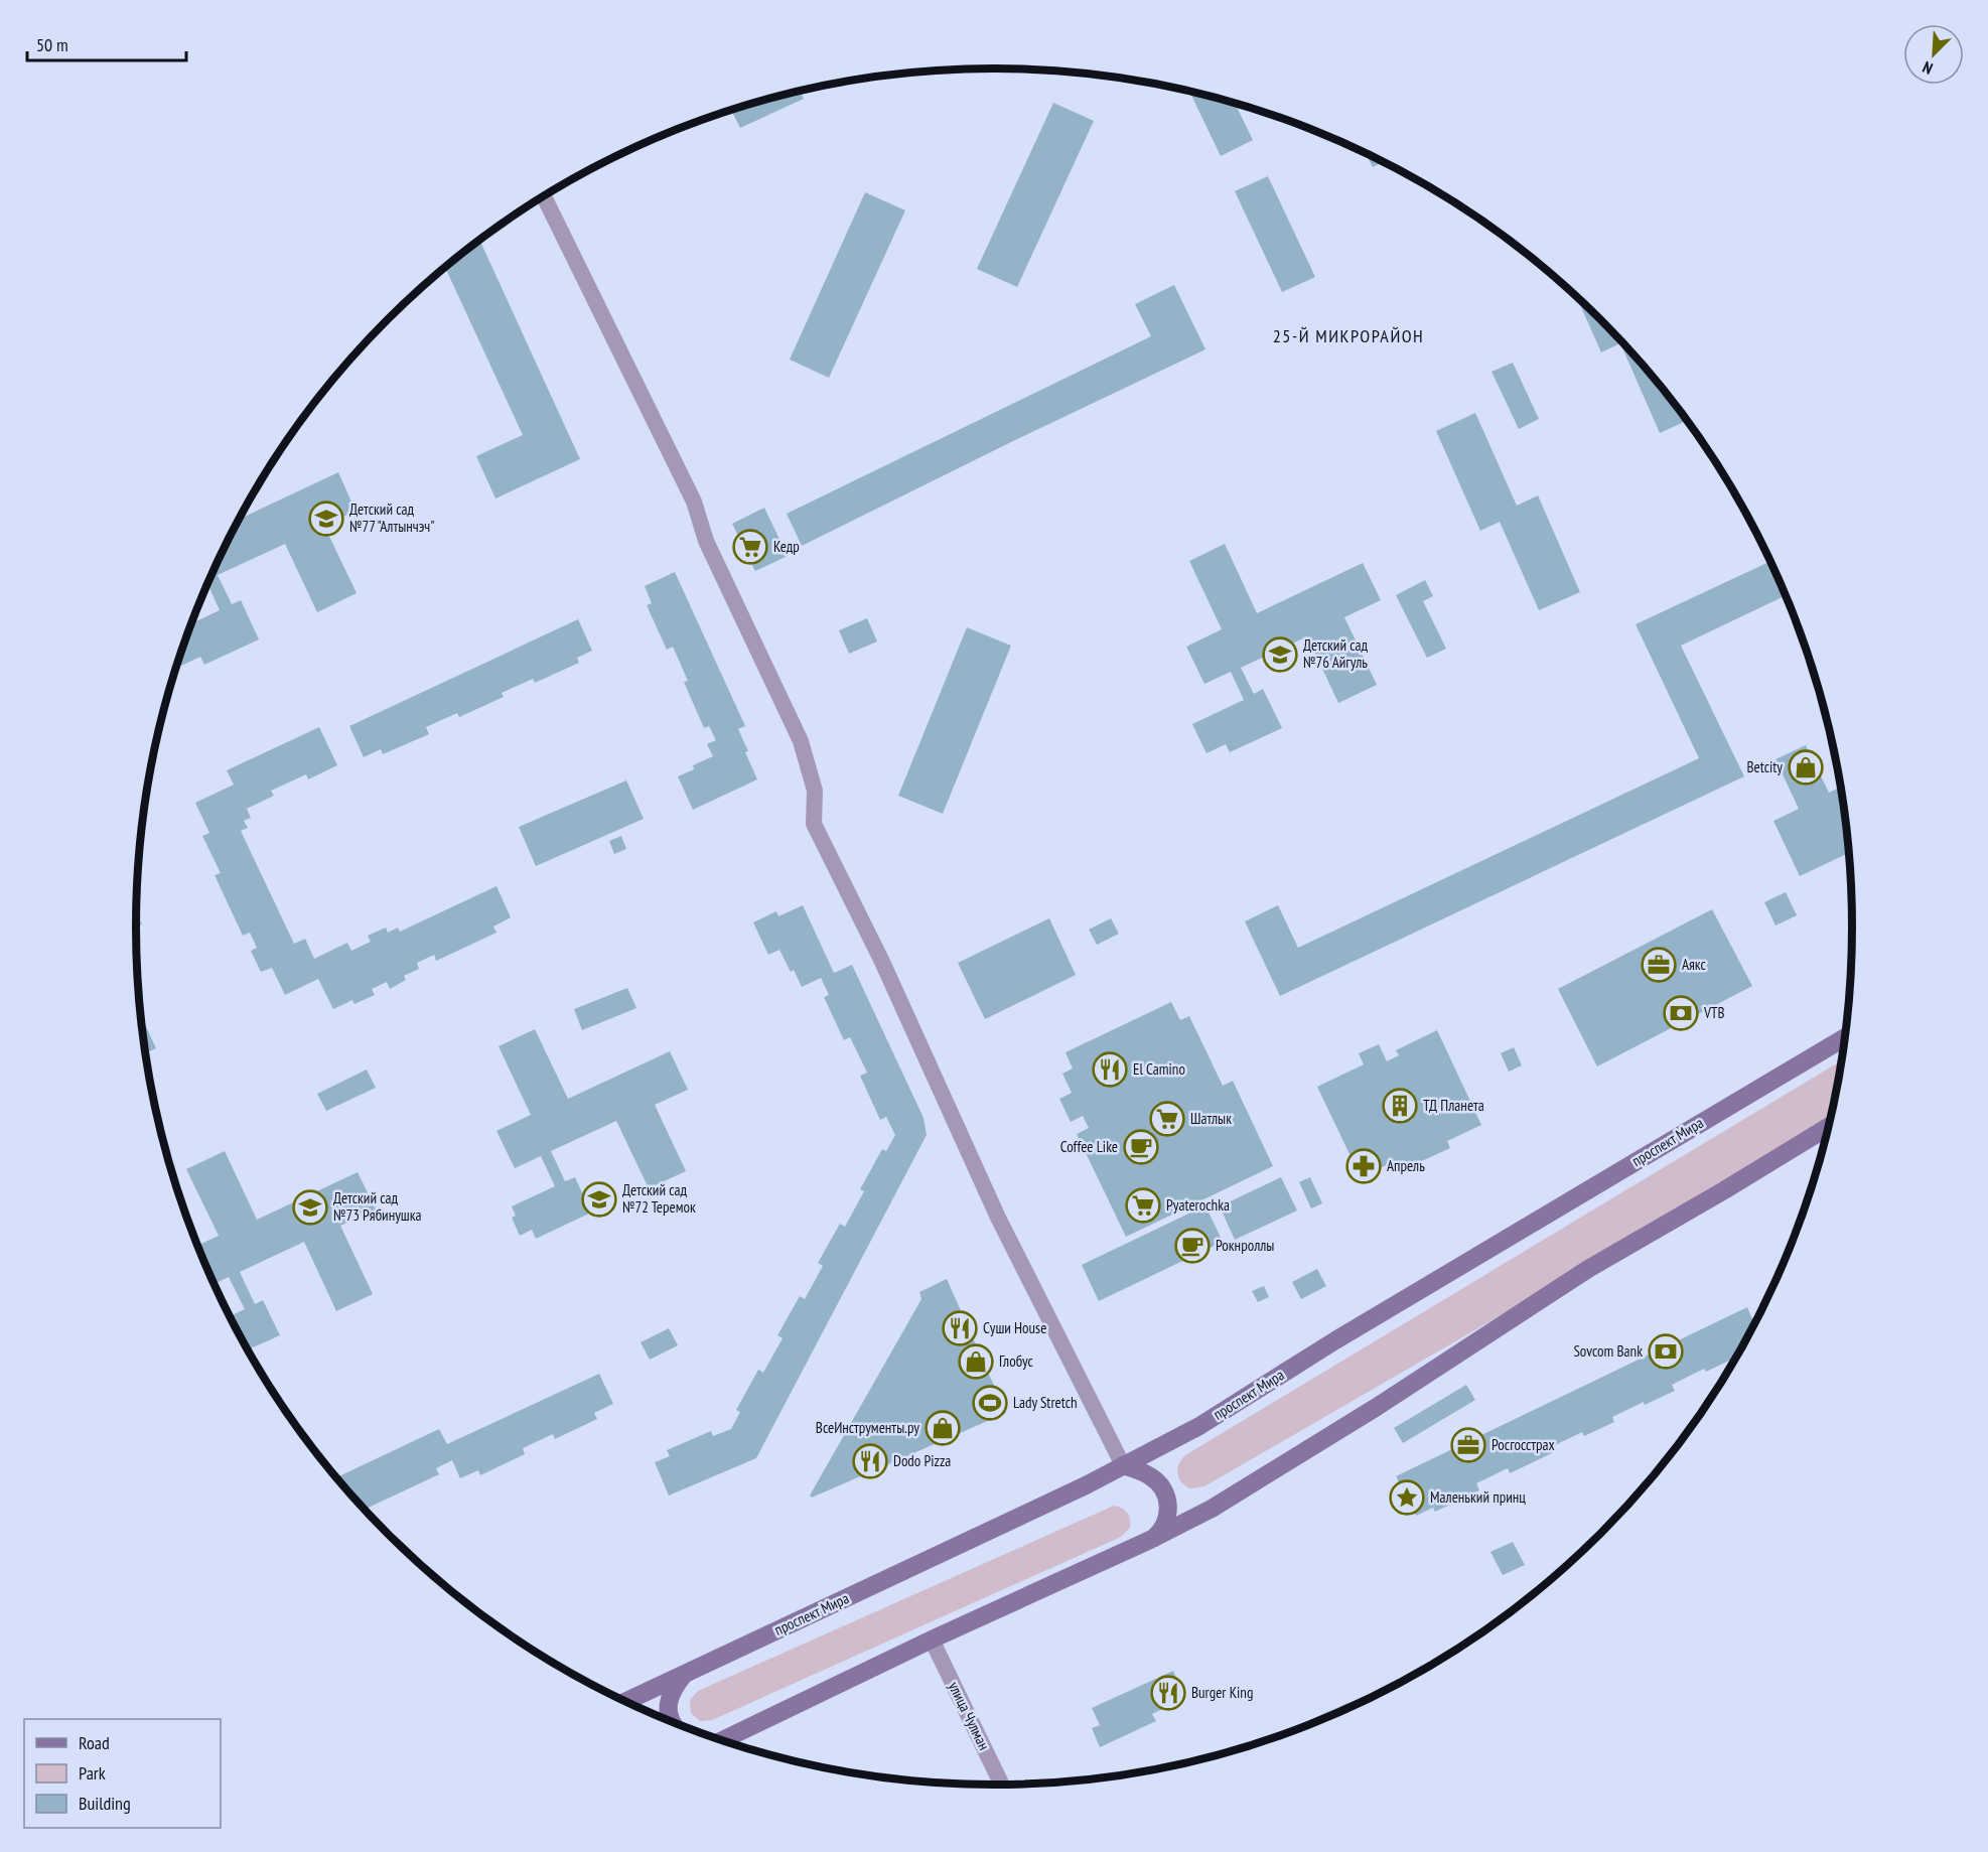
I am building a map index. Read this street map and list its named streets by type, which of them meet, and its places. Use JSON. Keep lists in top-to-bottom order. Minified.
{"streets":{"main road":["проспект Мира"],"street":["улица Чулман"]},"districts":["25-Й МИКРОРАЙОН"],"places":{"school or university":["Детский сад №77 \"Алтынчэч\"","Детский сад №76 Айгуль","Детский сад №72 Теремок","Детский сад №73 Рябинушка"],"supermarket":["Кедр","Шатлык","Pyaterochka"],"shop":["Betcity","Глобус","ВсеИнструменты.ру"],"office":["Аякс","Росгосстрах"],"bank":["VTB","Sovcom Bank"],"restaurant":["El Camino","Суши House","Dodo Pizza","Burger King"],"building":["ТД Планета"],"cafe":["Coffee Like","Рокнроллы"],"pharmacy":["Апрель"],"sports":["Lady Stretch"],"place":["Маленький принц"]},"legend":["Road","Park","Building"],"scale_bar":"50 m","north":"bottom left"}
